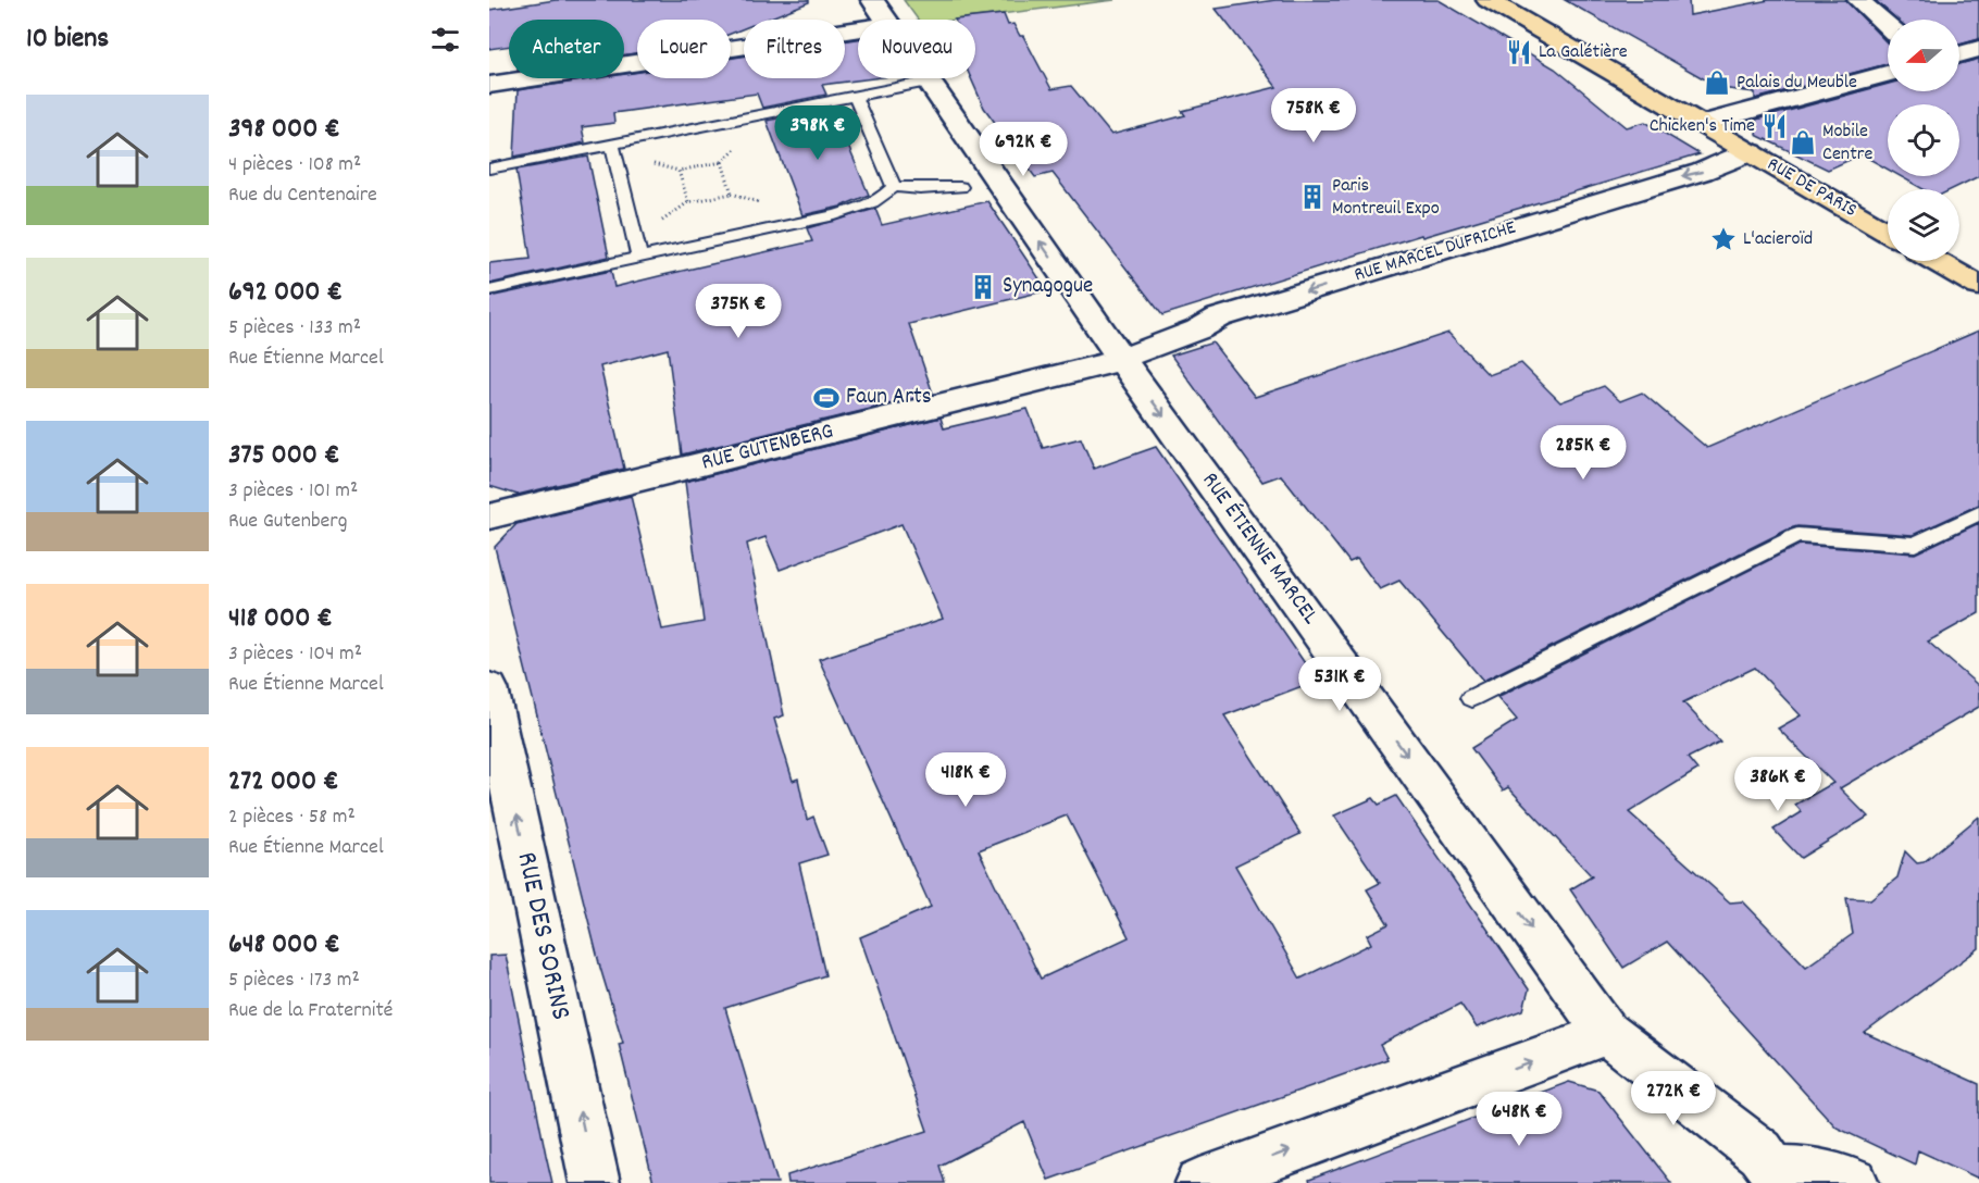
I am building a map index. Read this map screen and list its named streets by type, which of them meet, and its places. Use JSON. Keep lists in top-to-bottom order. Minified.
{"streets":{"main road":["RUE DE PARIS"],"street":["RUE MARCEL DUFRICHE","RUE GUTENBERG","RUE ÉTIENNE MARCEL","RUE DES SORINS"]},"crossings":[["RUE DE PARIS","RUE MARCEL DUFRICHE"],["RUE MARCEL DUFRICHE","RUE GUTENBERG"],["RUE MARCEL DUFRICHE","RUE ÉTIENNE MARCEL"],["RUE GUTENBERG","RUE ÉTIENNE MARCEL"]],"one_way":["RUE MARCEL DUFRICHE","RUE DES SORINS"],"places":{"restaurant":["La Galétière","Chicken's Time"],"shop":["Palais du Meuble","Mobile Centre"],"building":["Paris Montreuil Expo","Synagogue"],"place":["L'acieroïd"],"sports":["Faun Arts"]},"north":"left","page":{"heading":"10 biens","chip":["Acheter","Louer","Filtres","Nouveau"],"list":[{"name":"398 000 €","note":"4 pièces · 108 m² · Rue du Centenaire"},{"name":"692 000 €","note":"5 pièces · 133 m² · Rue Étienne Marcel"},{"name":"375 000 €","note":"3 pièces · 101 m² · Rue Gutenberg"},{"name":"418 000 €","note":"3 pièces · 104 m² · Rue Étienne Marcel"},{"name":"272 000 €","note":"2 pièces · 58 m² · Rue Étienne Marcel"},{"name":"648 000 €","note":"5 pièces · 173 m² · Rue de la Fraternité"}],"price":["758K €","398K €","692K €","375K €","285K €","531K €","418K €","386K €","272K €","648K €"]}}
